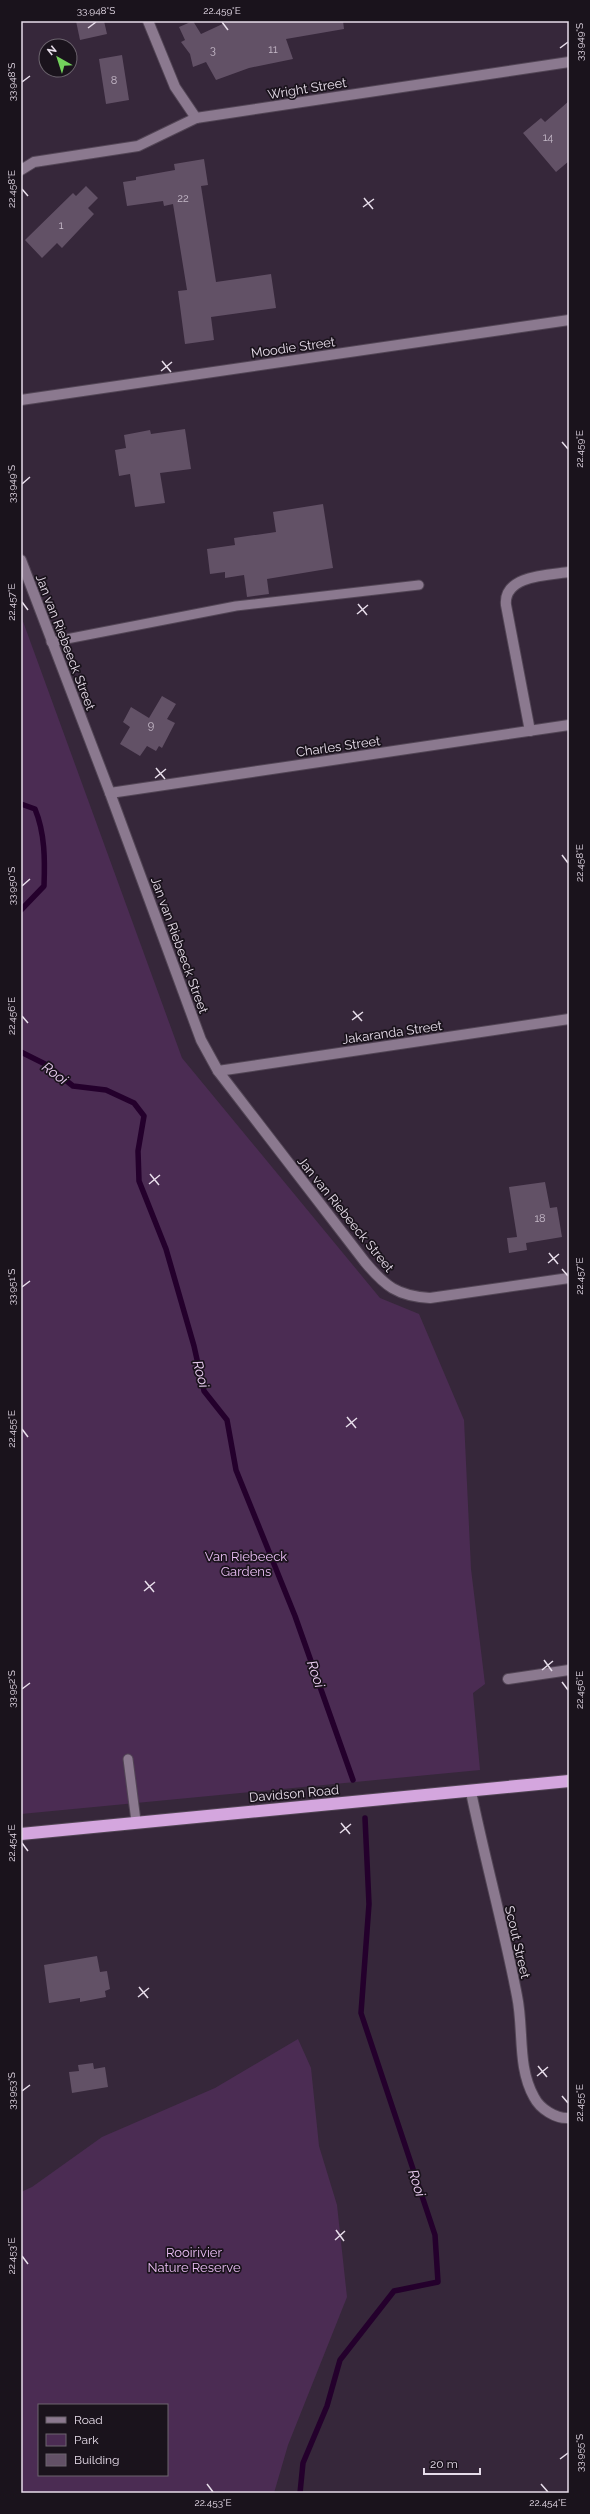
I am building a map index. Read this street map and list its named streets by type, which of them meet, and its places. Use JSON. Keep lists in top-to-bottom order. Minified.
{"streets":{"highway":["Davidson Road"],"street":["Wright Street","Moodie Street","Jan van Riebeeck Street","Charles Street","Jakaranda Street","Scout Street"]},"crossings":[["Jan van Riebeeck Street","Charles Street"],["Jan van Riebeeck Street","Jakaranda Street"],["Davidson Road","Scout Street"]],"water":["Rooi"],"parks":["Van Riebeeck Gardens","Rooirivier Nature Reserve"],"house_numbers":["11","3","8","14","22","1","9","18"],"legend":["Road","Park","Building"],"scale_bar":"20 m","north":"top left","coordinates":["33.948°S","22.459°E","33.949°S","22.458°E","22.457°E","33.950°S","22.456°E","33.951°S","22.455°E","33.952°S","22.454°E","33.953°S","22.453°E","33.955°S"]}
